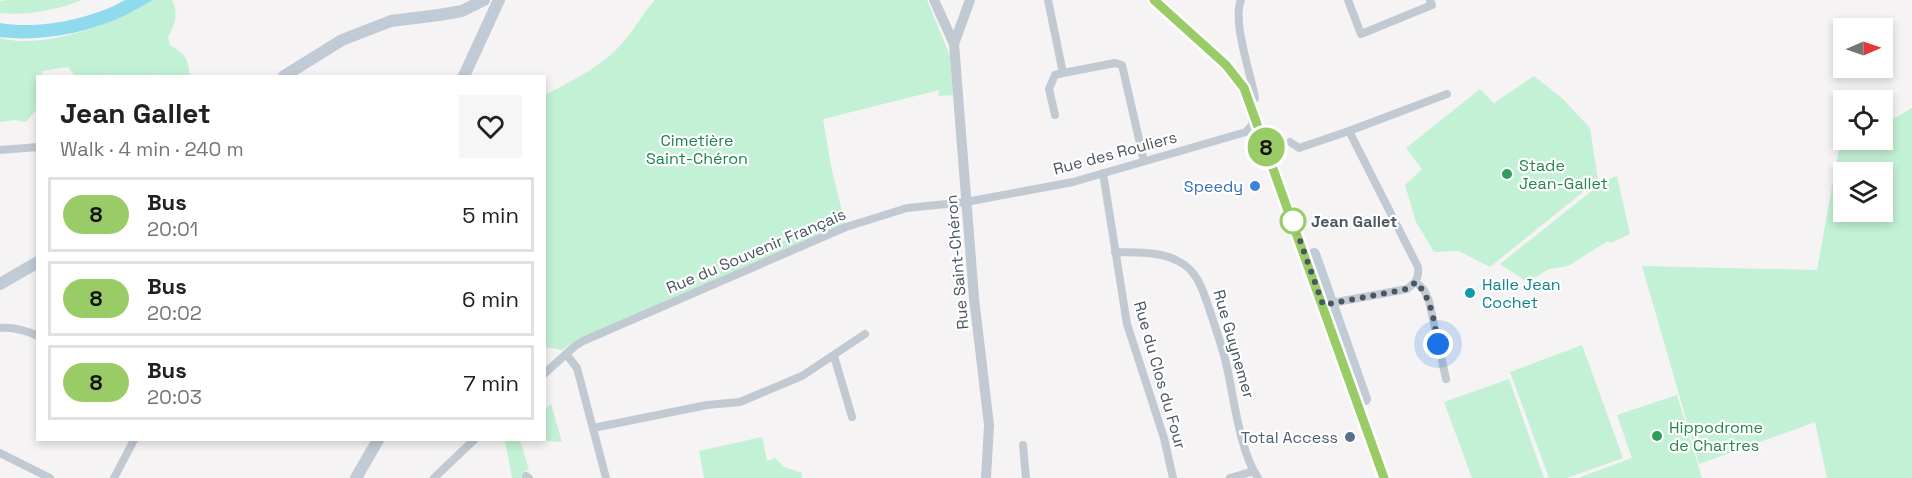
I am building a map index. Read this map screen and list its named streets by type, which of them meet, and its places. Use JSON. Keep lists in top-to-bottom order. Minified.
{"streets":{"street":["Rue des Rouliers","Rue du Souvenir Français","Rue Saint-Chéron","Rue Guynemer","Rue du Clos du Four"]},"crossings":[["Rue des Rouliers","Rue du Souvenir Français"],["Rue des Rouliers","Rue Saint-Chéron"],["Rue des Rouliers","Rue du Clos du Four"],["Rue du Souvenir Français","Rue Saint-Chéron"],["Rue Guynemer","Rue du Clos du Four"]],"parks":["Cimetière Saint-Chéron"],"places":["Stade Jean-Gallet","Speedy","Jean Gallet","Halle Jean Cochet","Hippodrome de Chartres","Total Access"],"lines":["bus line 8"],"north":"right","page":{"on_map":"8","heading":["Jean Gallet","Walk · 4 min · 240 m"],"list":[{"mark":"8","name":"Bus","note":"20:01","value":"5 min"},{"mark":"8","name":"Bus","note":"20:02","value":"6 min"},{"mark":"8","name":"Bus","note":"20:03","value":"7 min"}]}}
